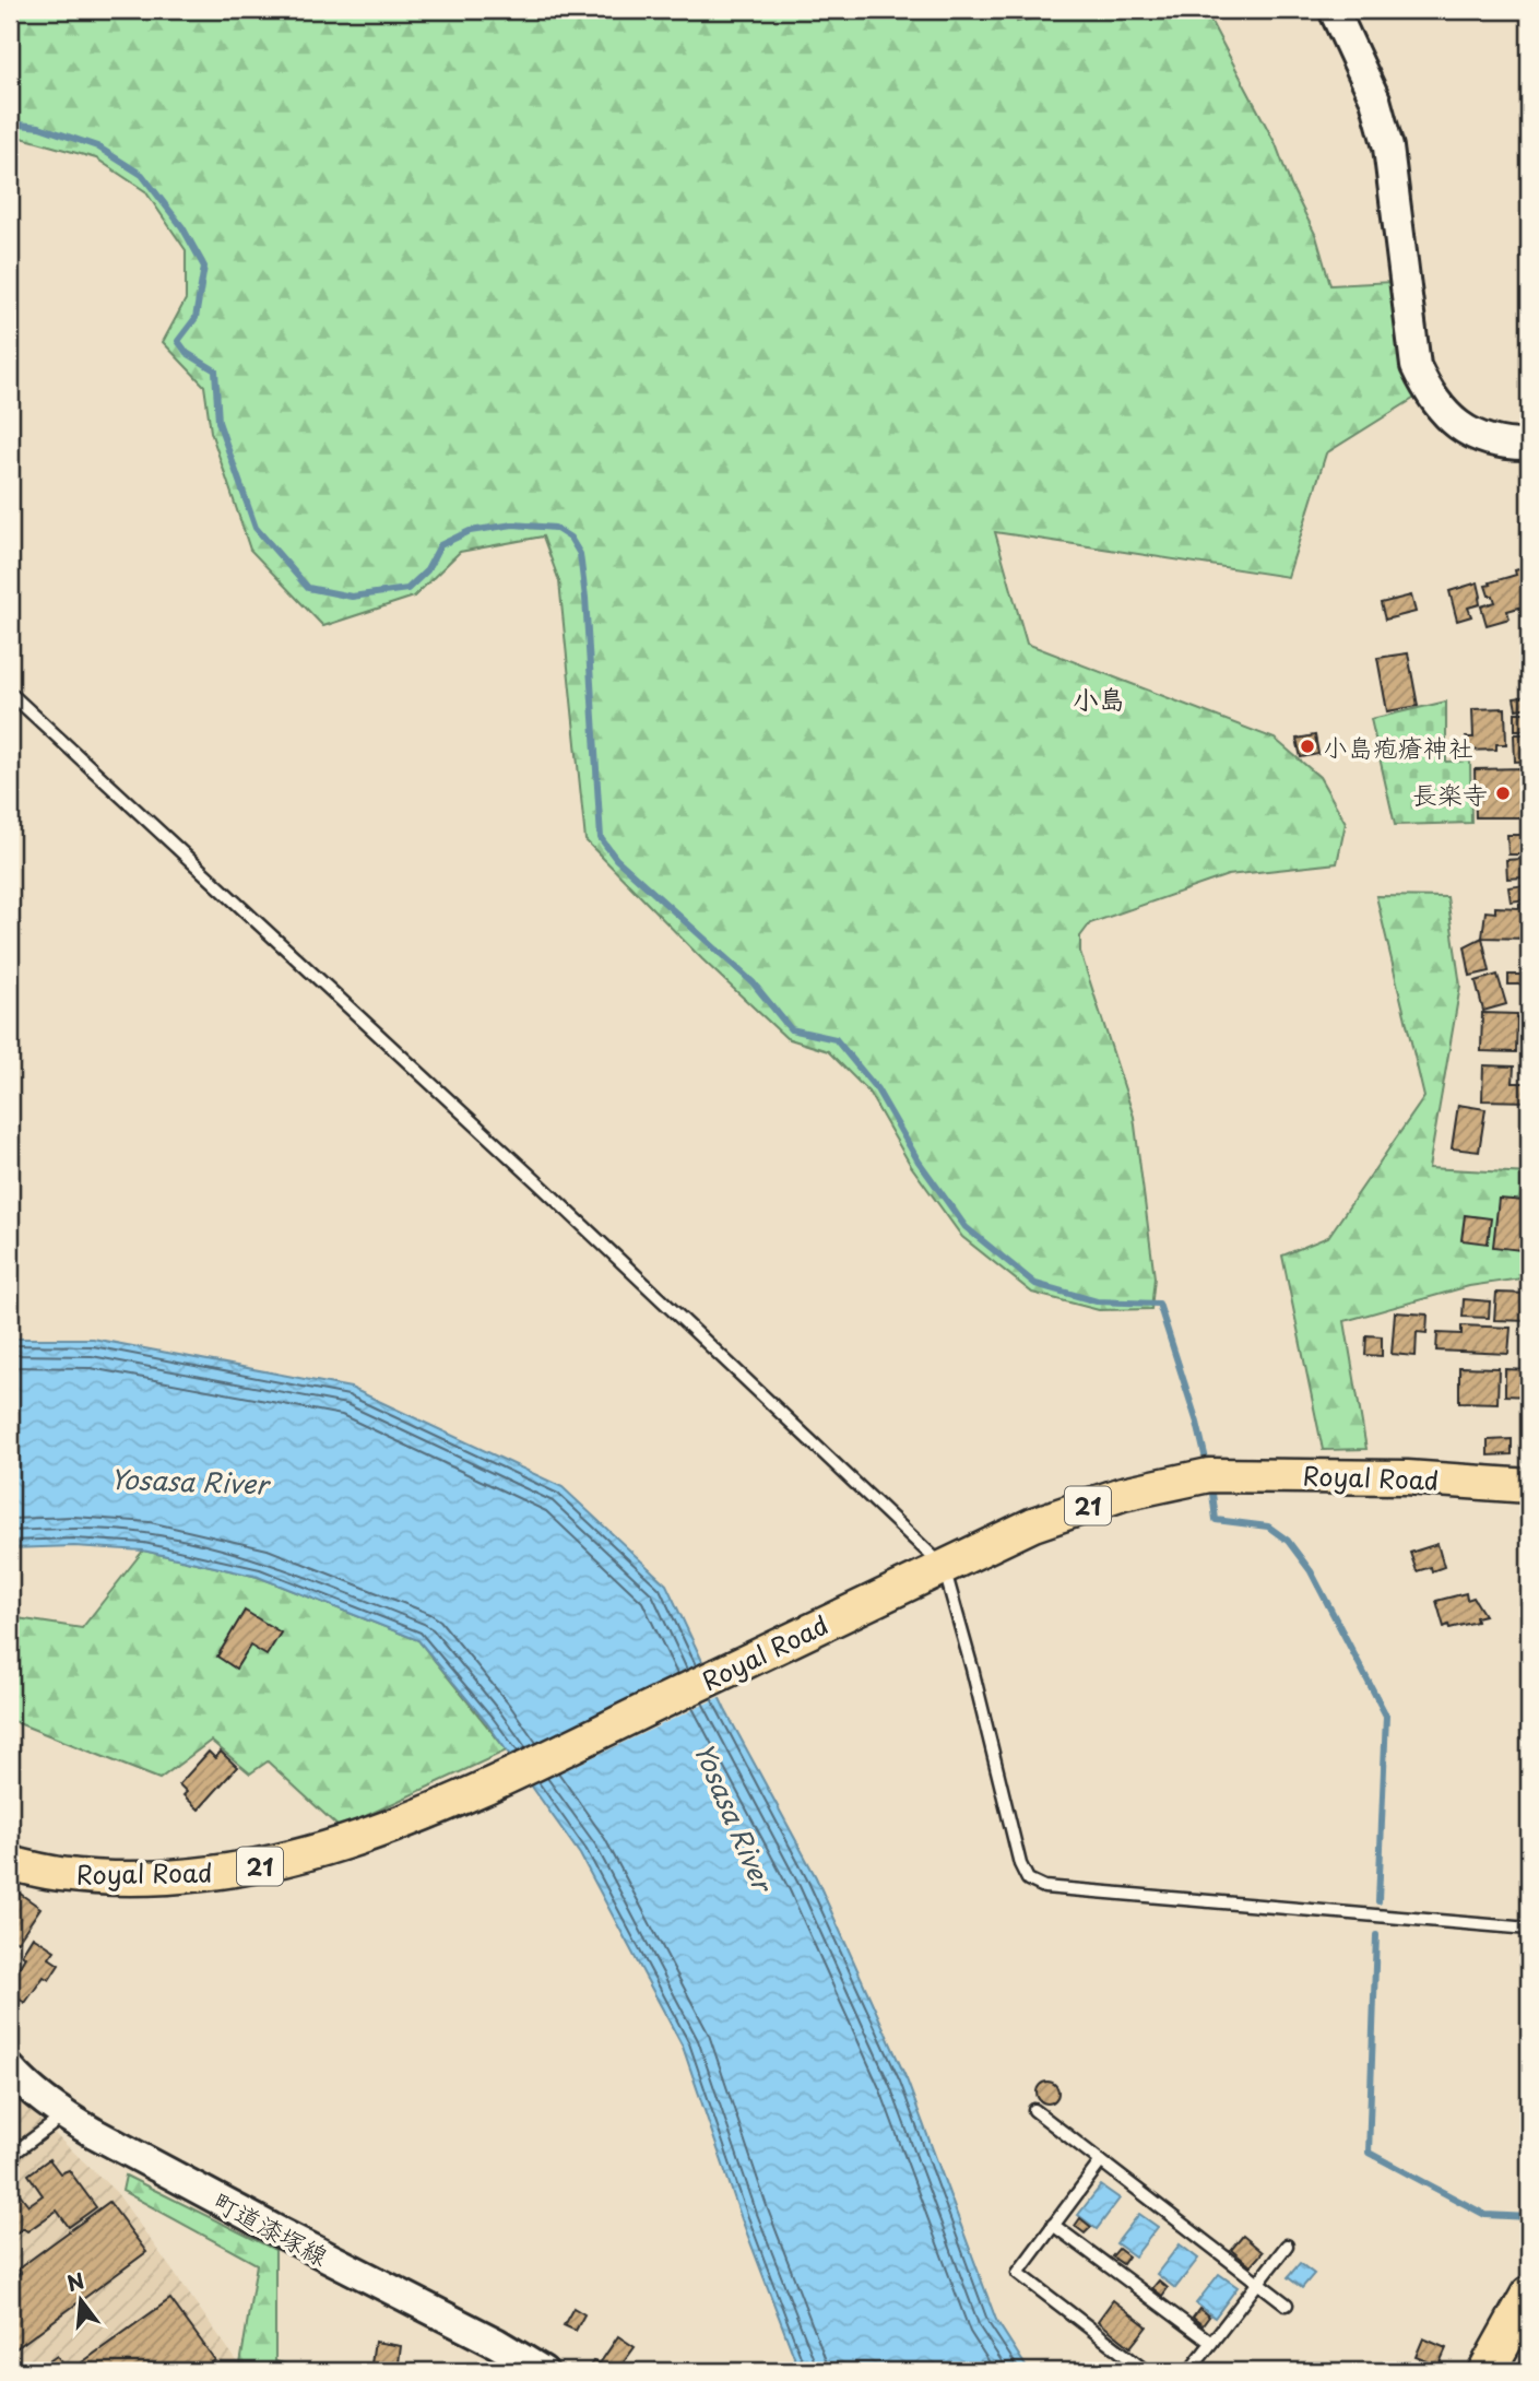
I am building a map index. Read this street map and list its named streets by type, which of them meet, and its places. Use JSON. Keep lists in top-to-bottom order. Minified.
{"streets":{"main road":["Royal Road","21"],"street":["町道漆塚線"]},"districts":["小島"],"water":["Yosasa River"],"places":["小島疱瘡神社","長楽寺"],"north":"top"}
